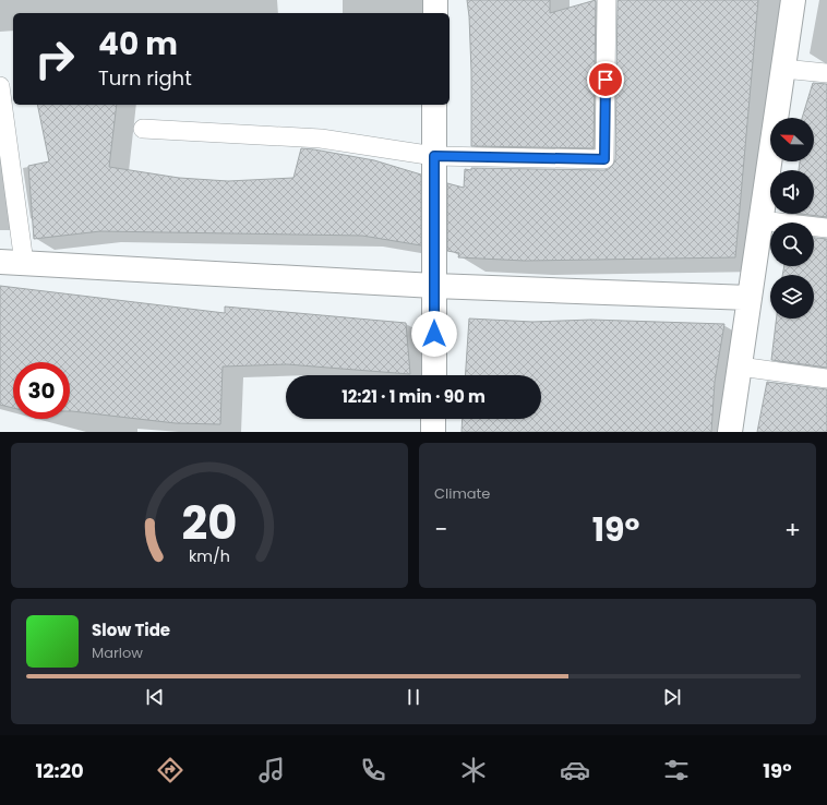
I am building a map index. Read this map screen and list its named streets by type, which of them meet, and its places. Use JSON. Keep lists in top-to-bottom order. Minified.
{"north":"left","page":{"turn":["40 m","Turn right"],"limit":"30","trip":"12:21 · 1 min · 90 m","tile":"Climate","heat":["−","19°","+"],"song":["Slow Tide","Marlow"],"tabs":["12:20","19°"],"gauge":["20","km/h"]}}
